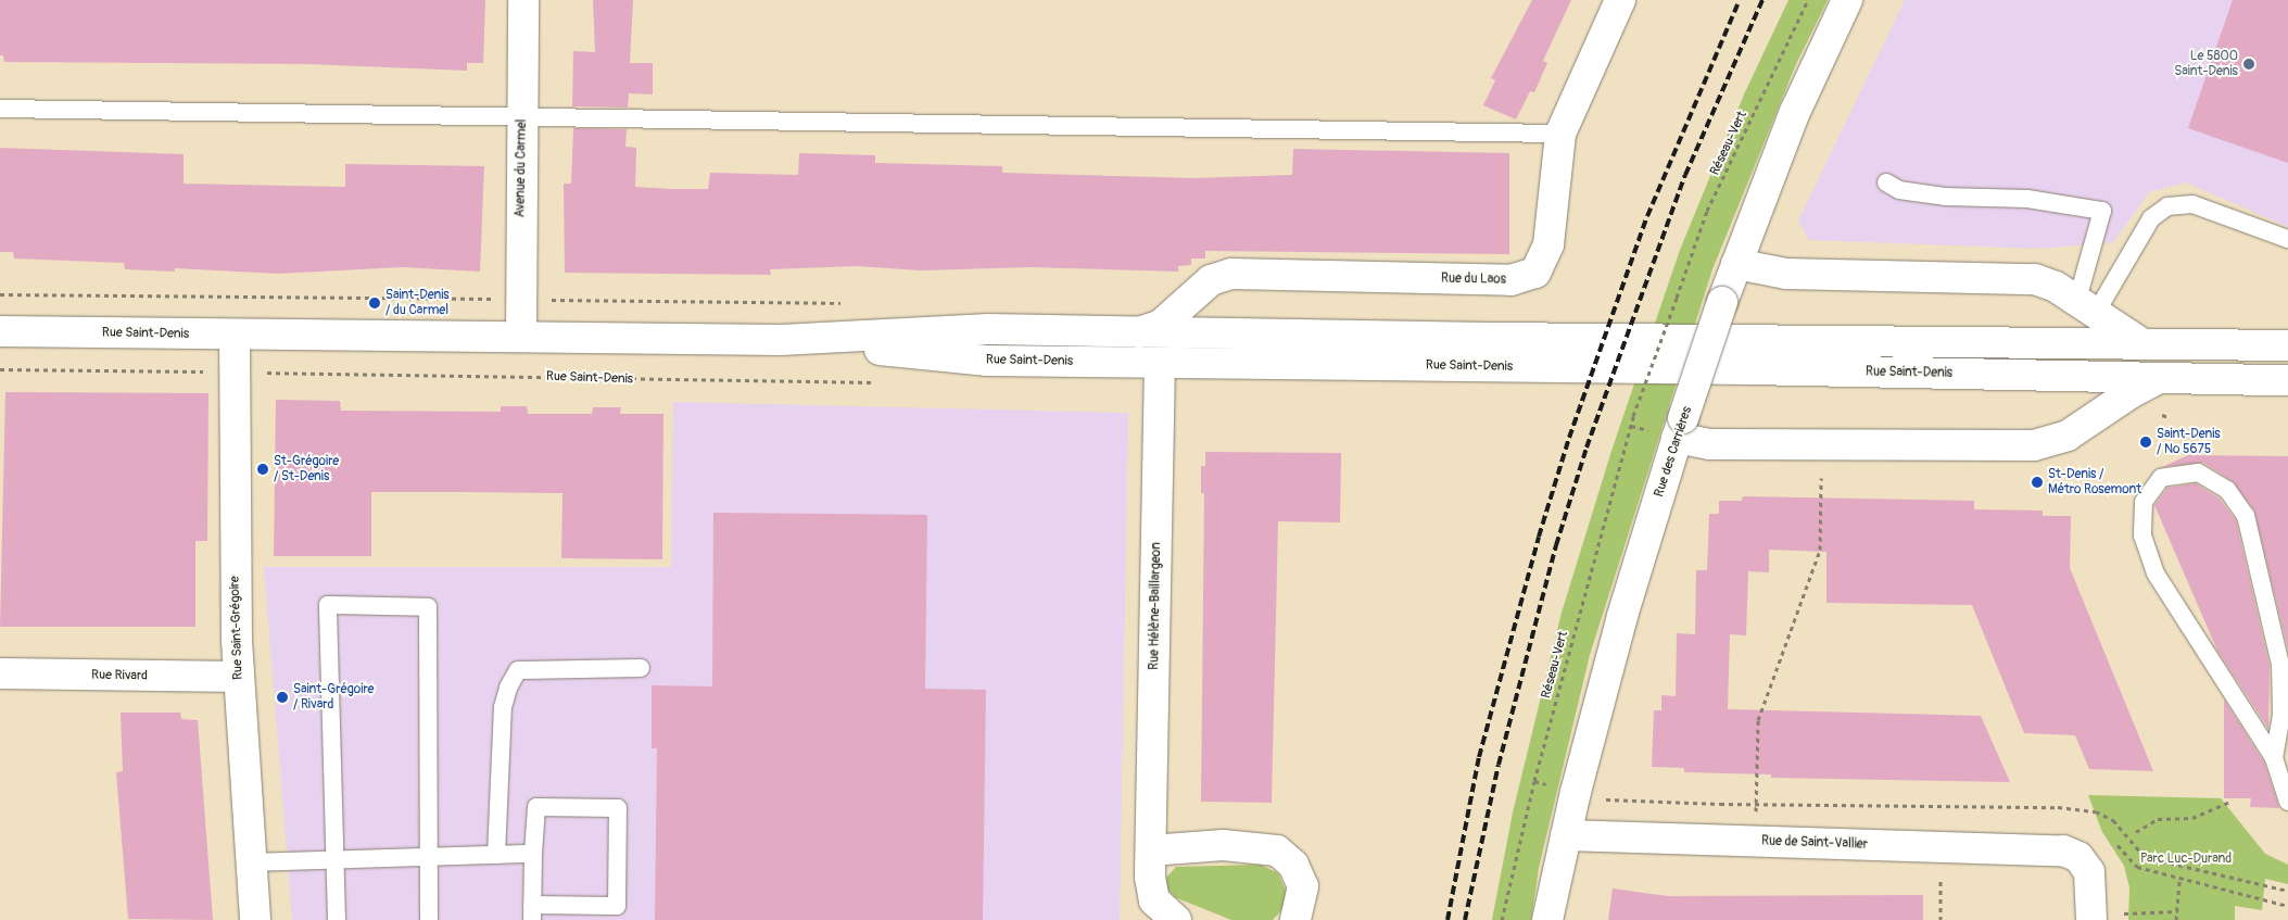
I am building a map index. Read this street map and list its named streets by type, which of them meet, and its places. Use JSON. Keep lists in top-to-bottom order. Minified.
{"streets":{"street":["Avenue du Carmel","Rue du Laos","Rue Saint-Denis","Rue des Carrières","Rue Hélène-Baillargeon","Rue Saint-Grégoire","Rue Rivard","Rue de Saint-Vallier"],"path":["Réseau-Vert"]},"crossings":[["Avenue du Carmel","Rue Saint-Denis"],["Rue du Laos","Rue Saint-Denis"],["Rue Saint-Denis","Rue des Carrières"],["Rue Saint-Denis","Rue Hélène-Baillargeon"],["Rue Saint-Denis","Rue Saint-Grégoire"],["Rue des Carrières","Rue de Saint-Vallier"],["Rue Saint-Grégoire","Rue Rivard"]],"parks":["Parc Luc-Durand"],"places":["Le 5800 Saint-Denis","Saint-Denis / du Carmel","Saint-Denis / No 5675","St-Grégoire / St-Denis","St-Denis / Métro Rosemont","Saint-Grégoire / Rivard"]}
